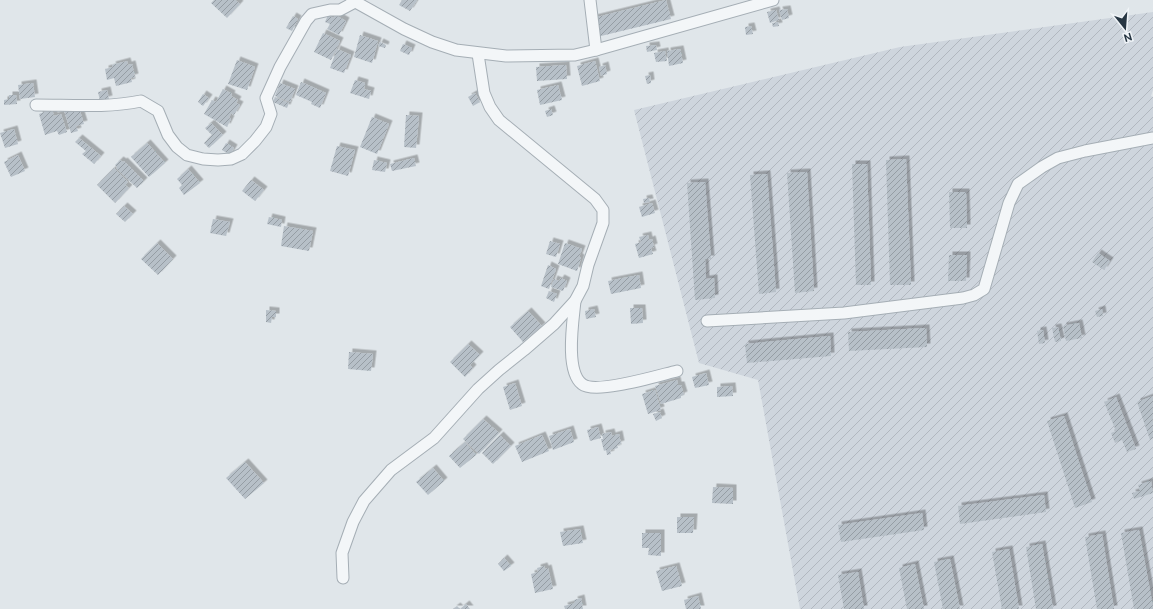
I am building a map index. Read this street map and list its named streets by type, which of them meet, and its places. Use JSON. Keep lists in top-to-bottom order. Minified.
{"north":"bottom"}
